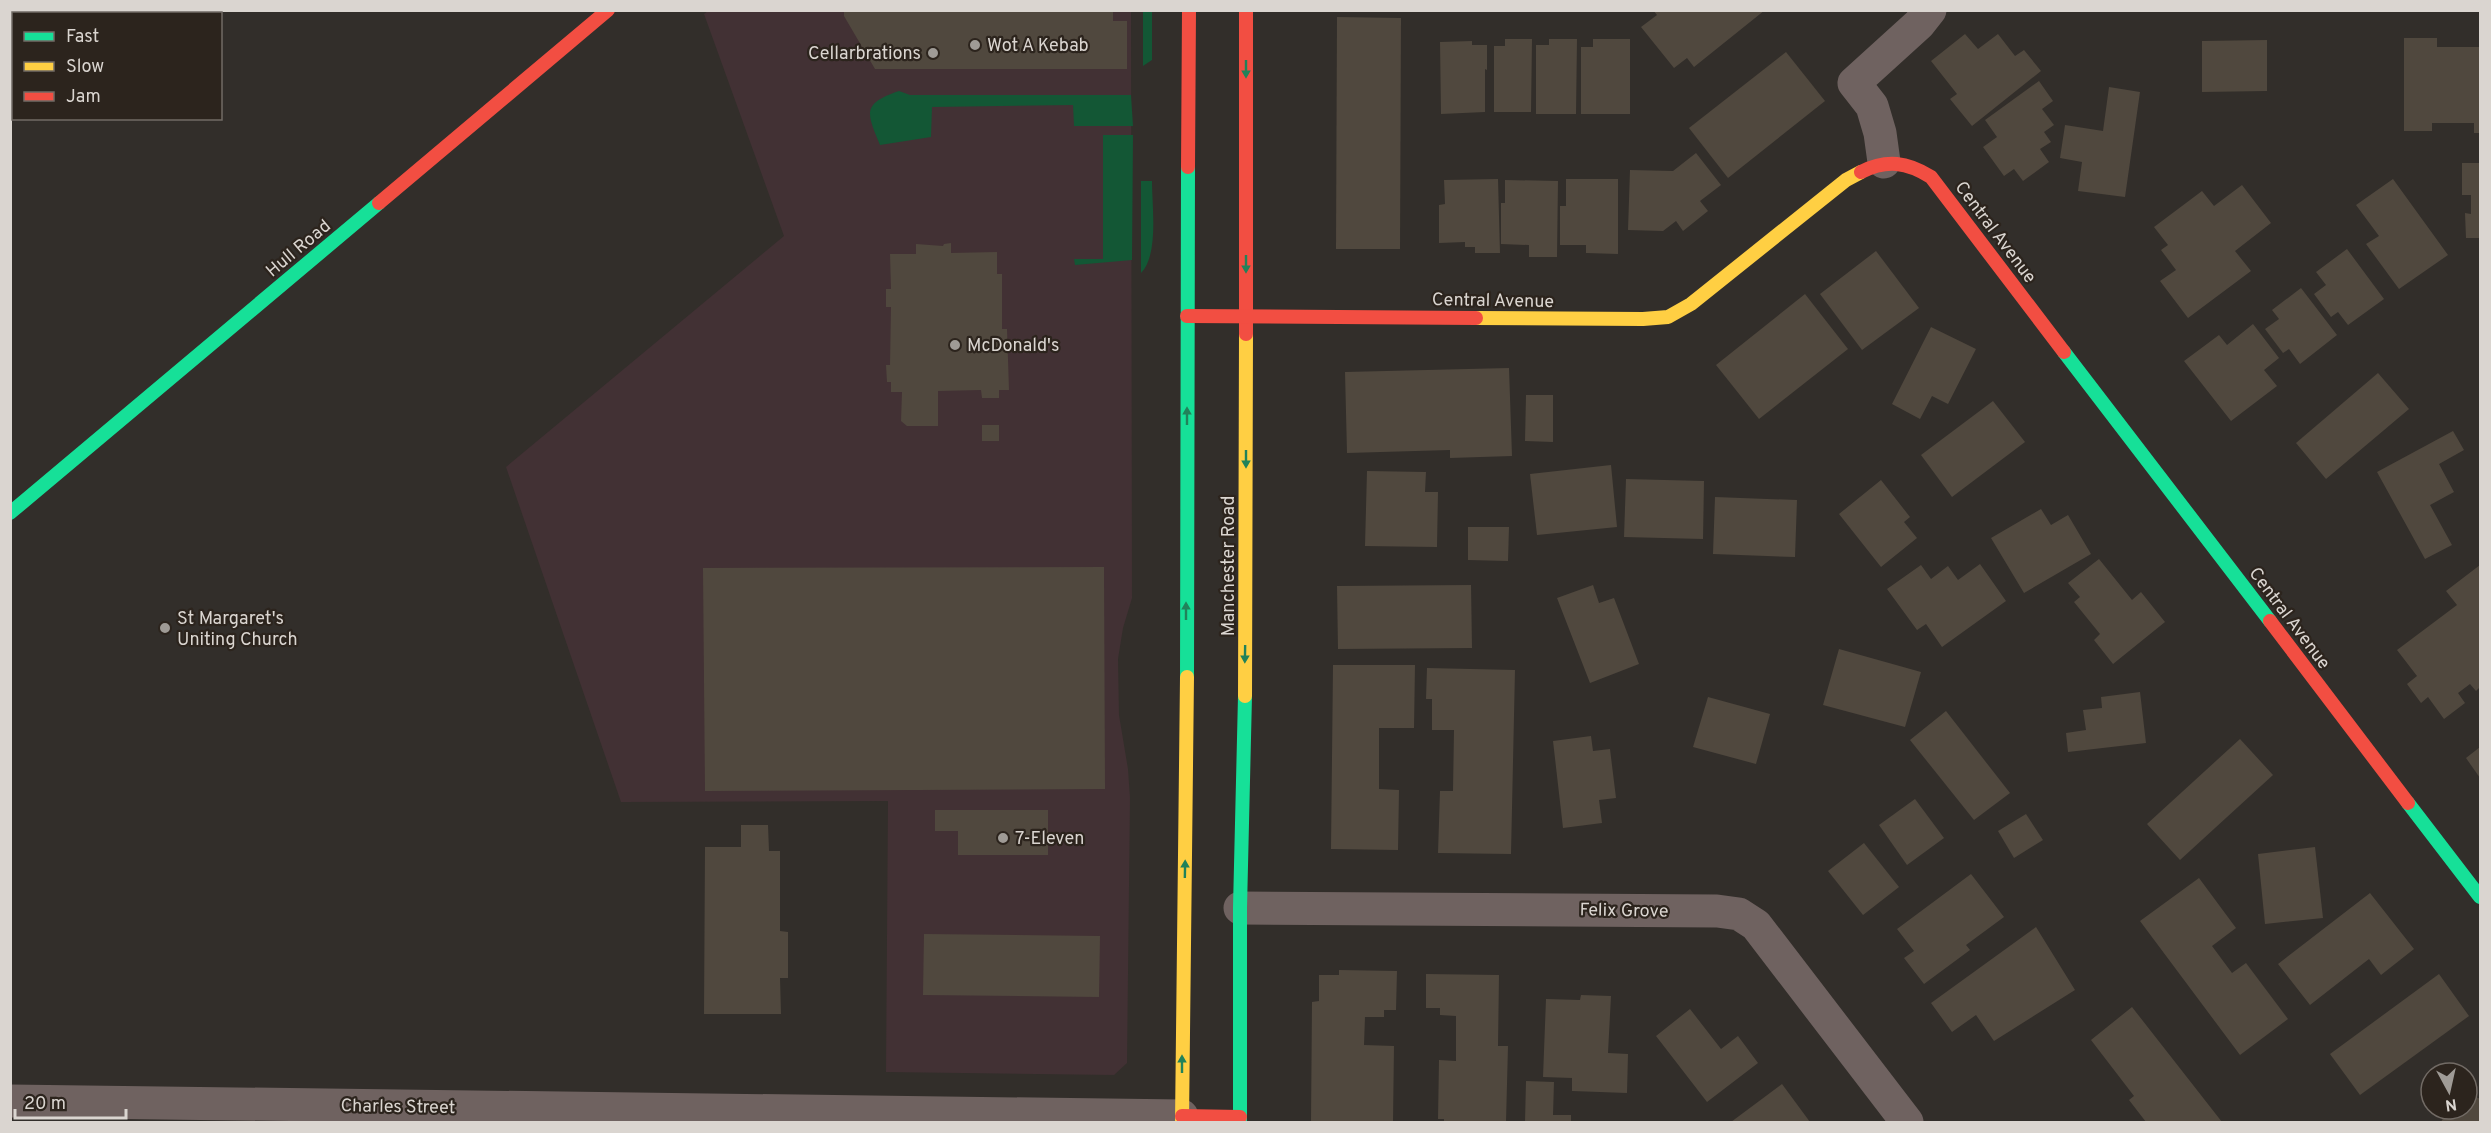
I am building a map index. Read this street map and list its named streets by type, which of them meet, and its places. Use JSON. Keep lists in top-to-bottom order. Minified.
{"streets":{"main road":["Central Avenue","Hull Road","Manchester Road"],"street":["Felix Grove","Charles Street"]},"crossings":[["Central Avenue","Manchester Road"],["Manchester Road","Felix Grove"]],"places":["Wot A Kebab","Cellarbrations","McDonald's","St Margaret's Uniting Church","7-Eleven"],"legend":["Fast","Slow","Jam"],"scale_bar":"20 m","north":"bottom"}
